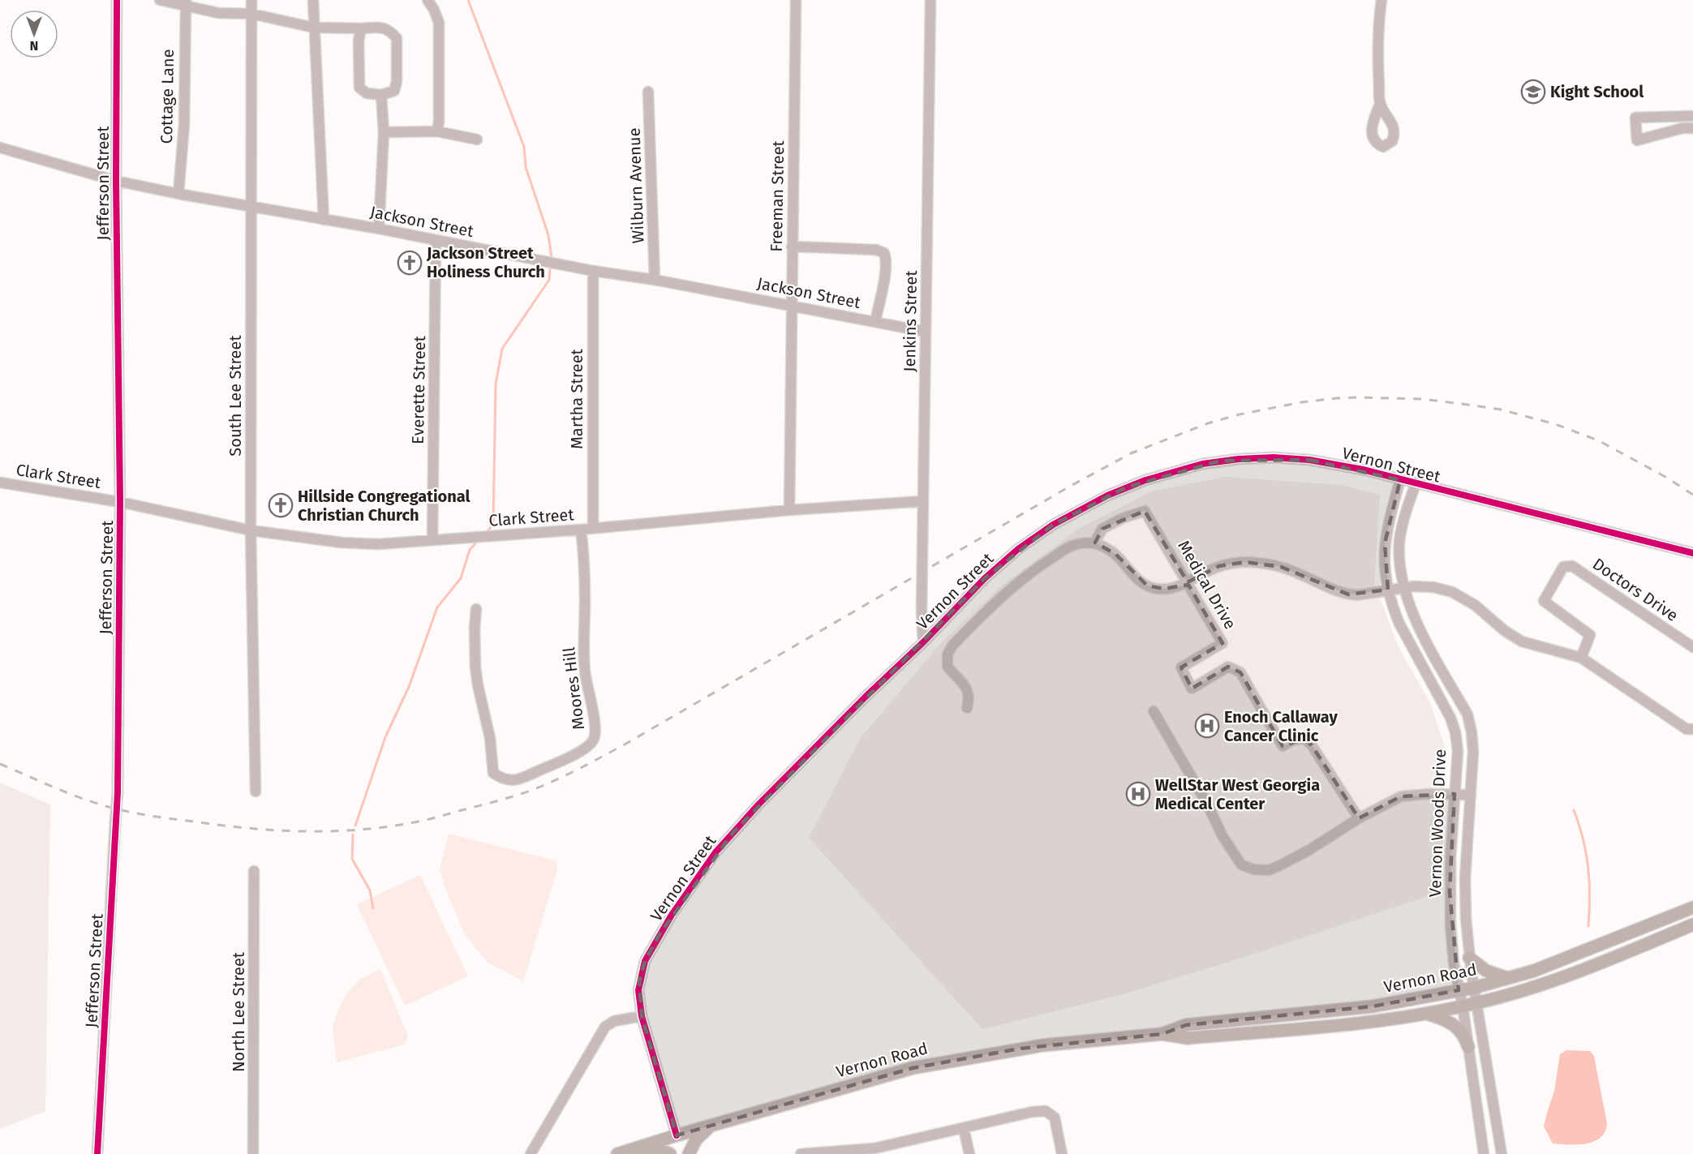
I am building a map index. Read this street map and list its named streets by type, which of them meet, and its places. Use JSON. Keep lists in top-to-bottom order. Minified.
{"streets":{"main road":["Vernon Road"],"street":["Cottage Lane","Jefferson Street","Wilburn Avenue","Freeman Street","Jackson Street","Jenkins Street","Everette Street","South Lee Street","Martha Street","Vernon Street","Clark Street","Medical Drive","Doctors Drive","Moores Hill","Vernon Woods Drive","North Lee Street"]},"crossings":[["Cottage Lane","Jackson Street"],["Jefferson Street","Jackson Street"],["Jefferson Street","Clark Street"],["Wilburn Avenue","Jackson Street"],["Freeman Street","Jackson Street"],["Freeman Street","Clark Street"],["Jackson Street","Jenkins Street"],["Jackson Street","Everette Street"],["Jackson Street","South Lee Street"],["Jackson Street","Martha Street"],["Jenkins Street","Vernon Street"],["Jenkins Street","Clark Street"],["Everette Street","Clark Street"],["South Lee Street","Clark Street"],["Martha Street","Clark Street"],["Vernon Street","Vernon Woods Drive"],["Vernon Street","Vernon Road"],["Clark Street","Moores Hill"],["Vernon Woods Drive","Vernon Road"]],"places":{"school or university":["Kight School"],"church":["Jackson Street Holiness Church","Hillside Congregational Christian Church"],"hospital":["Enoch Callaway Cancer Clinic","WellStar West Georgia Medical Center"]},"north":"bottom"}
